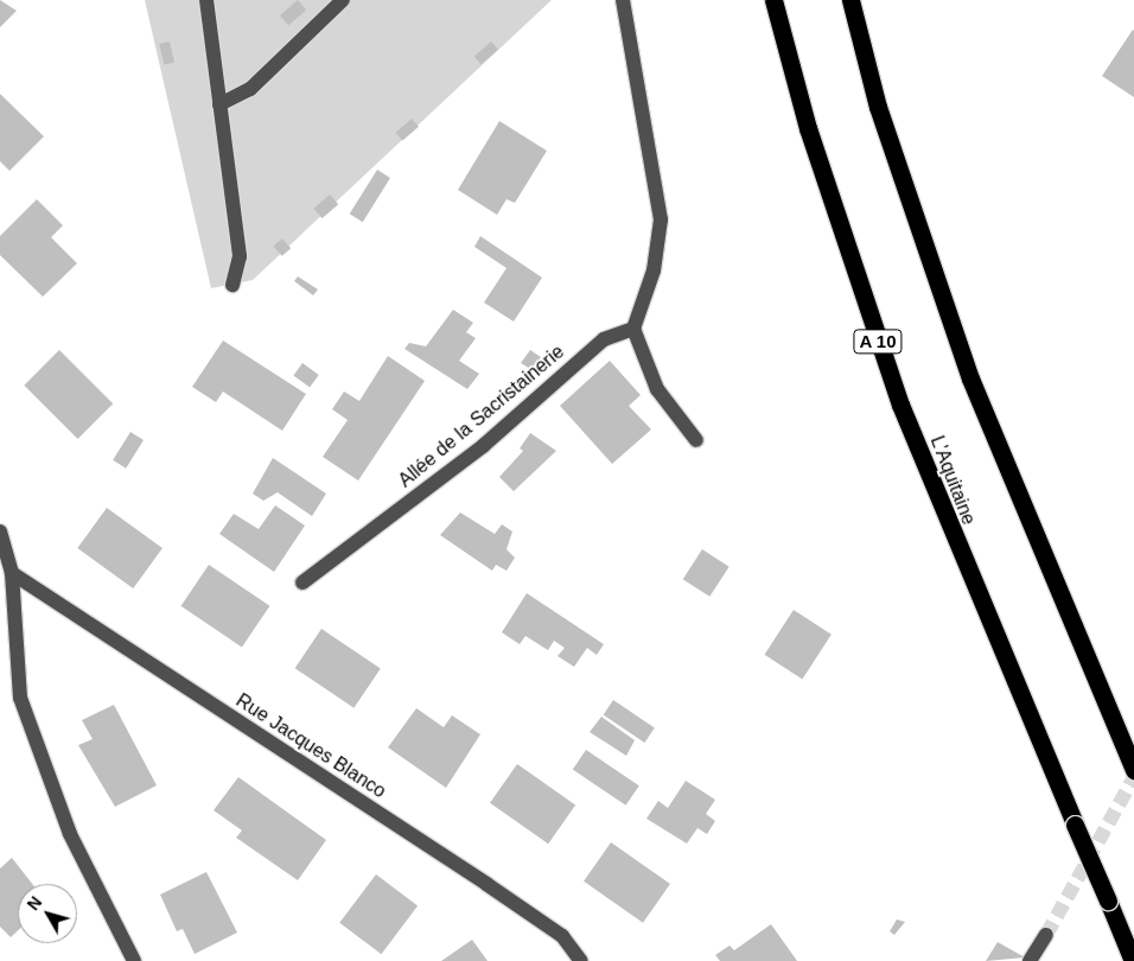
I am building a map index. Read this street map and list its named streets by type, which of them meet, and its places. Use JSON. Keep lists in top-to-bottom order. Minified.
{"streets":{"highway":["A 10","L'Aquitaine"],"street":["Allée de la Sacristainerie","Rue Jacques Blanco"]},"north":"top left"}
